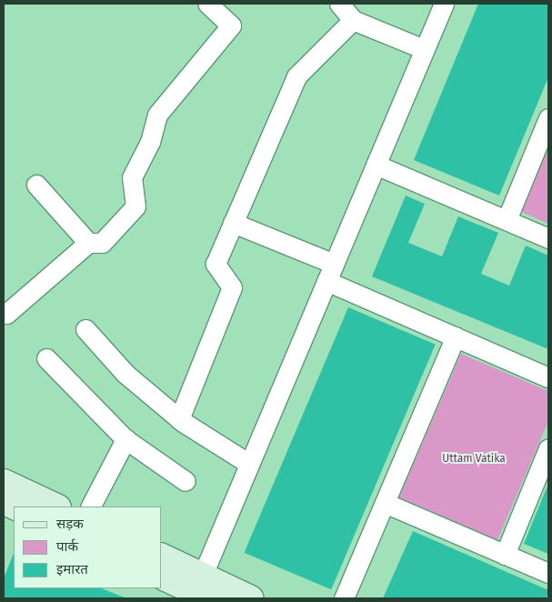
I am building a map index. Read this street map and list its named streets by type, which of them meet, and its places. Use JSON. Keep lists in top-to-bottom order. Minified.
{"parks":["Uttam Vatika"],"legend":["सड़क","पार्क","इमारत"]}
